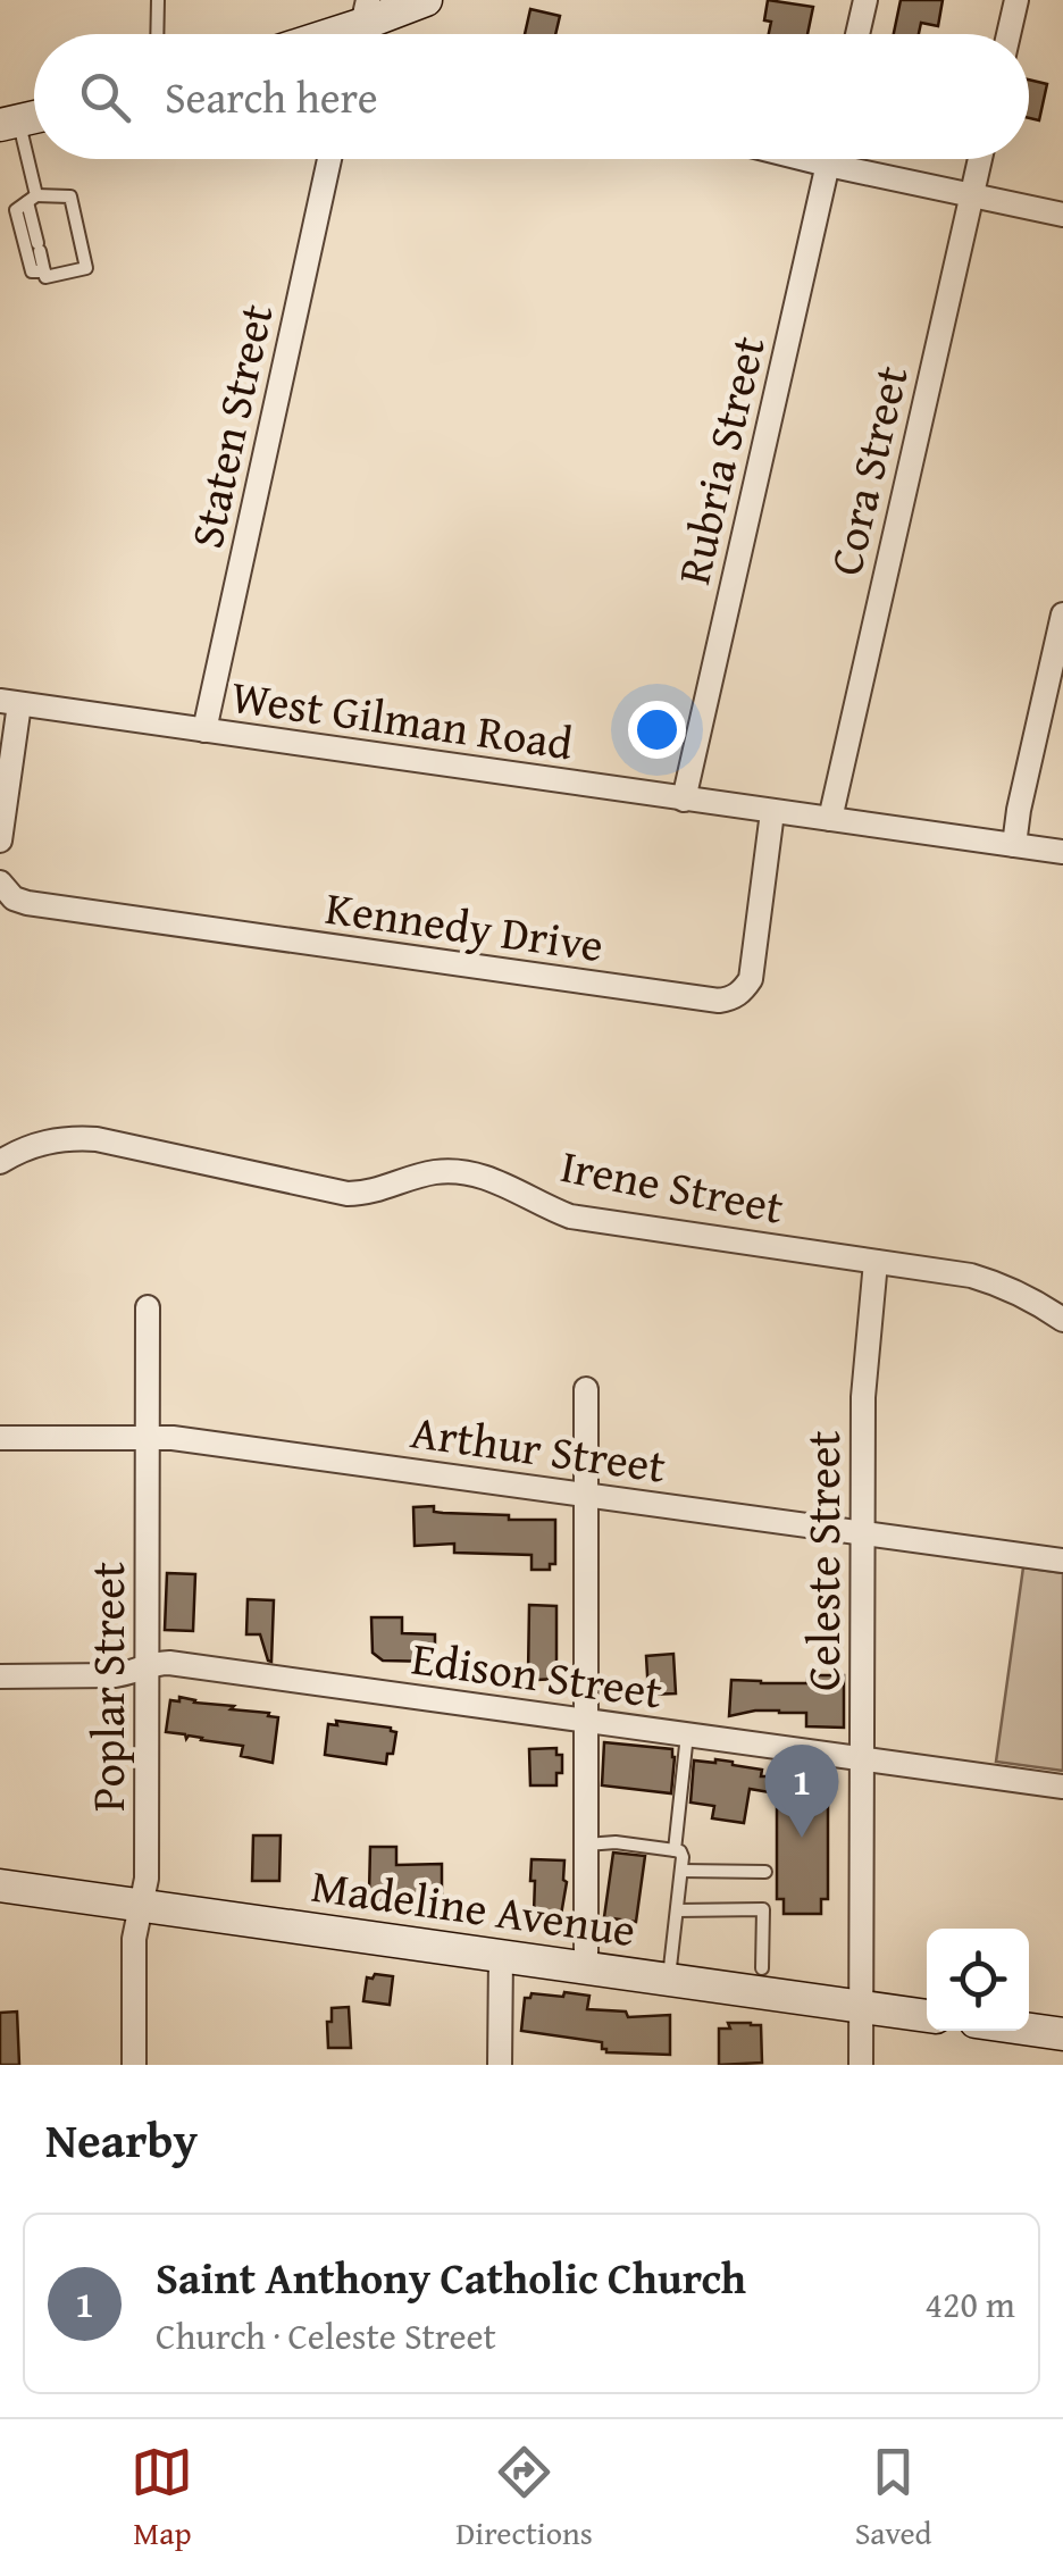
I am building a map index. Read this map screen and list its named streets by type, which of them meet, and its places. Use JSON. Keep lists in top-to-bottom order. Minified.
{"streets":{"street":["Staten Street","Rubria Street","Cora Street","West Gilman Road","Kennedy Drive","Irene Street","Arthur Street","Celeste Street","Edison Street","Poplar Street","Madeline Avenue"]},"crossings":[["Staten Street","West Gilman Road"],["Rubria Street","West Gilman Road"],["Cora Street","West Gilman Road"],["West Gilman Road","Kennedy Drive"],["Irene Street","Celeste Street"],["Arthur Street","Celeste Street"],["Arthur Street","Poplar Street"],["Celeste Street","Edison Street"],["Celeste Street","Madeline Avenue"],["Edison Street","Poplar Street"],["Poplar Street","Madeline Avenue"]],"page":{"search":"Search here","pins":"1","heading":"Nearby","list":[{"mark":"1","name":"Saint Anthony Catholic Church","note":"Church · Celeste Street","value":"420 m"}],"nav":["Map","Directions","Saved"]}}
